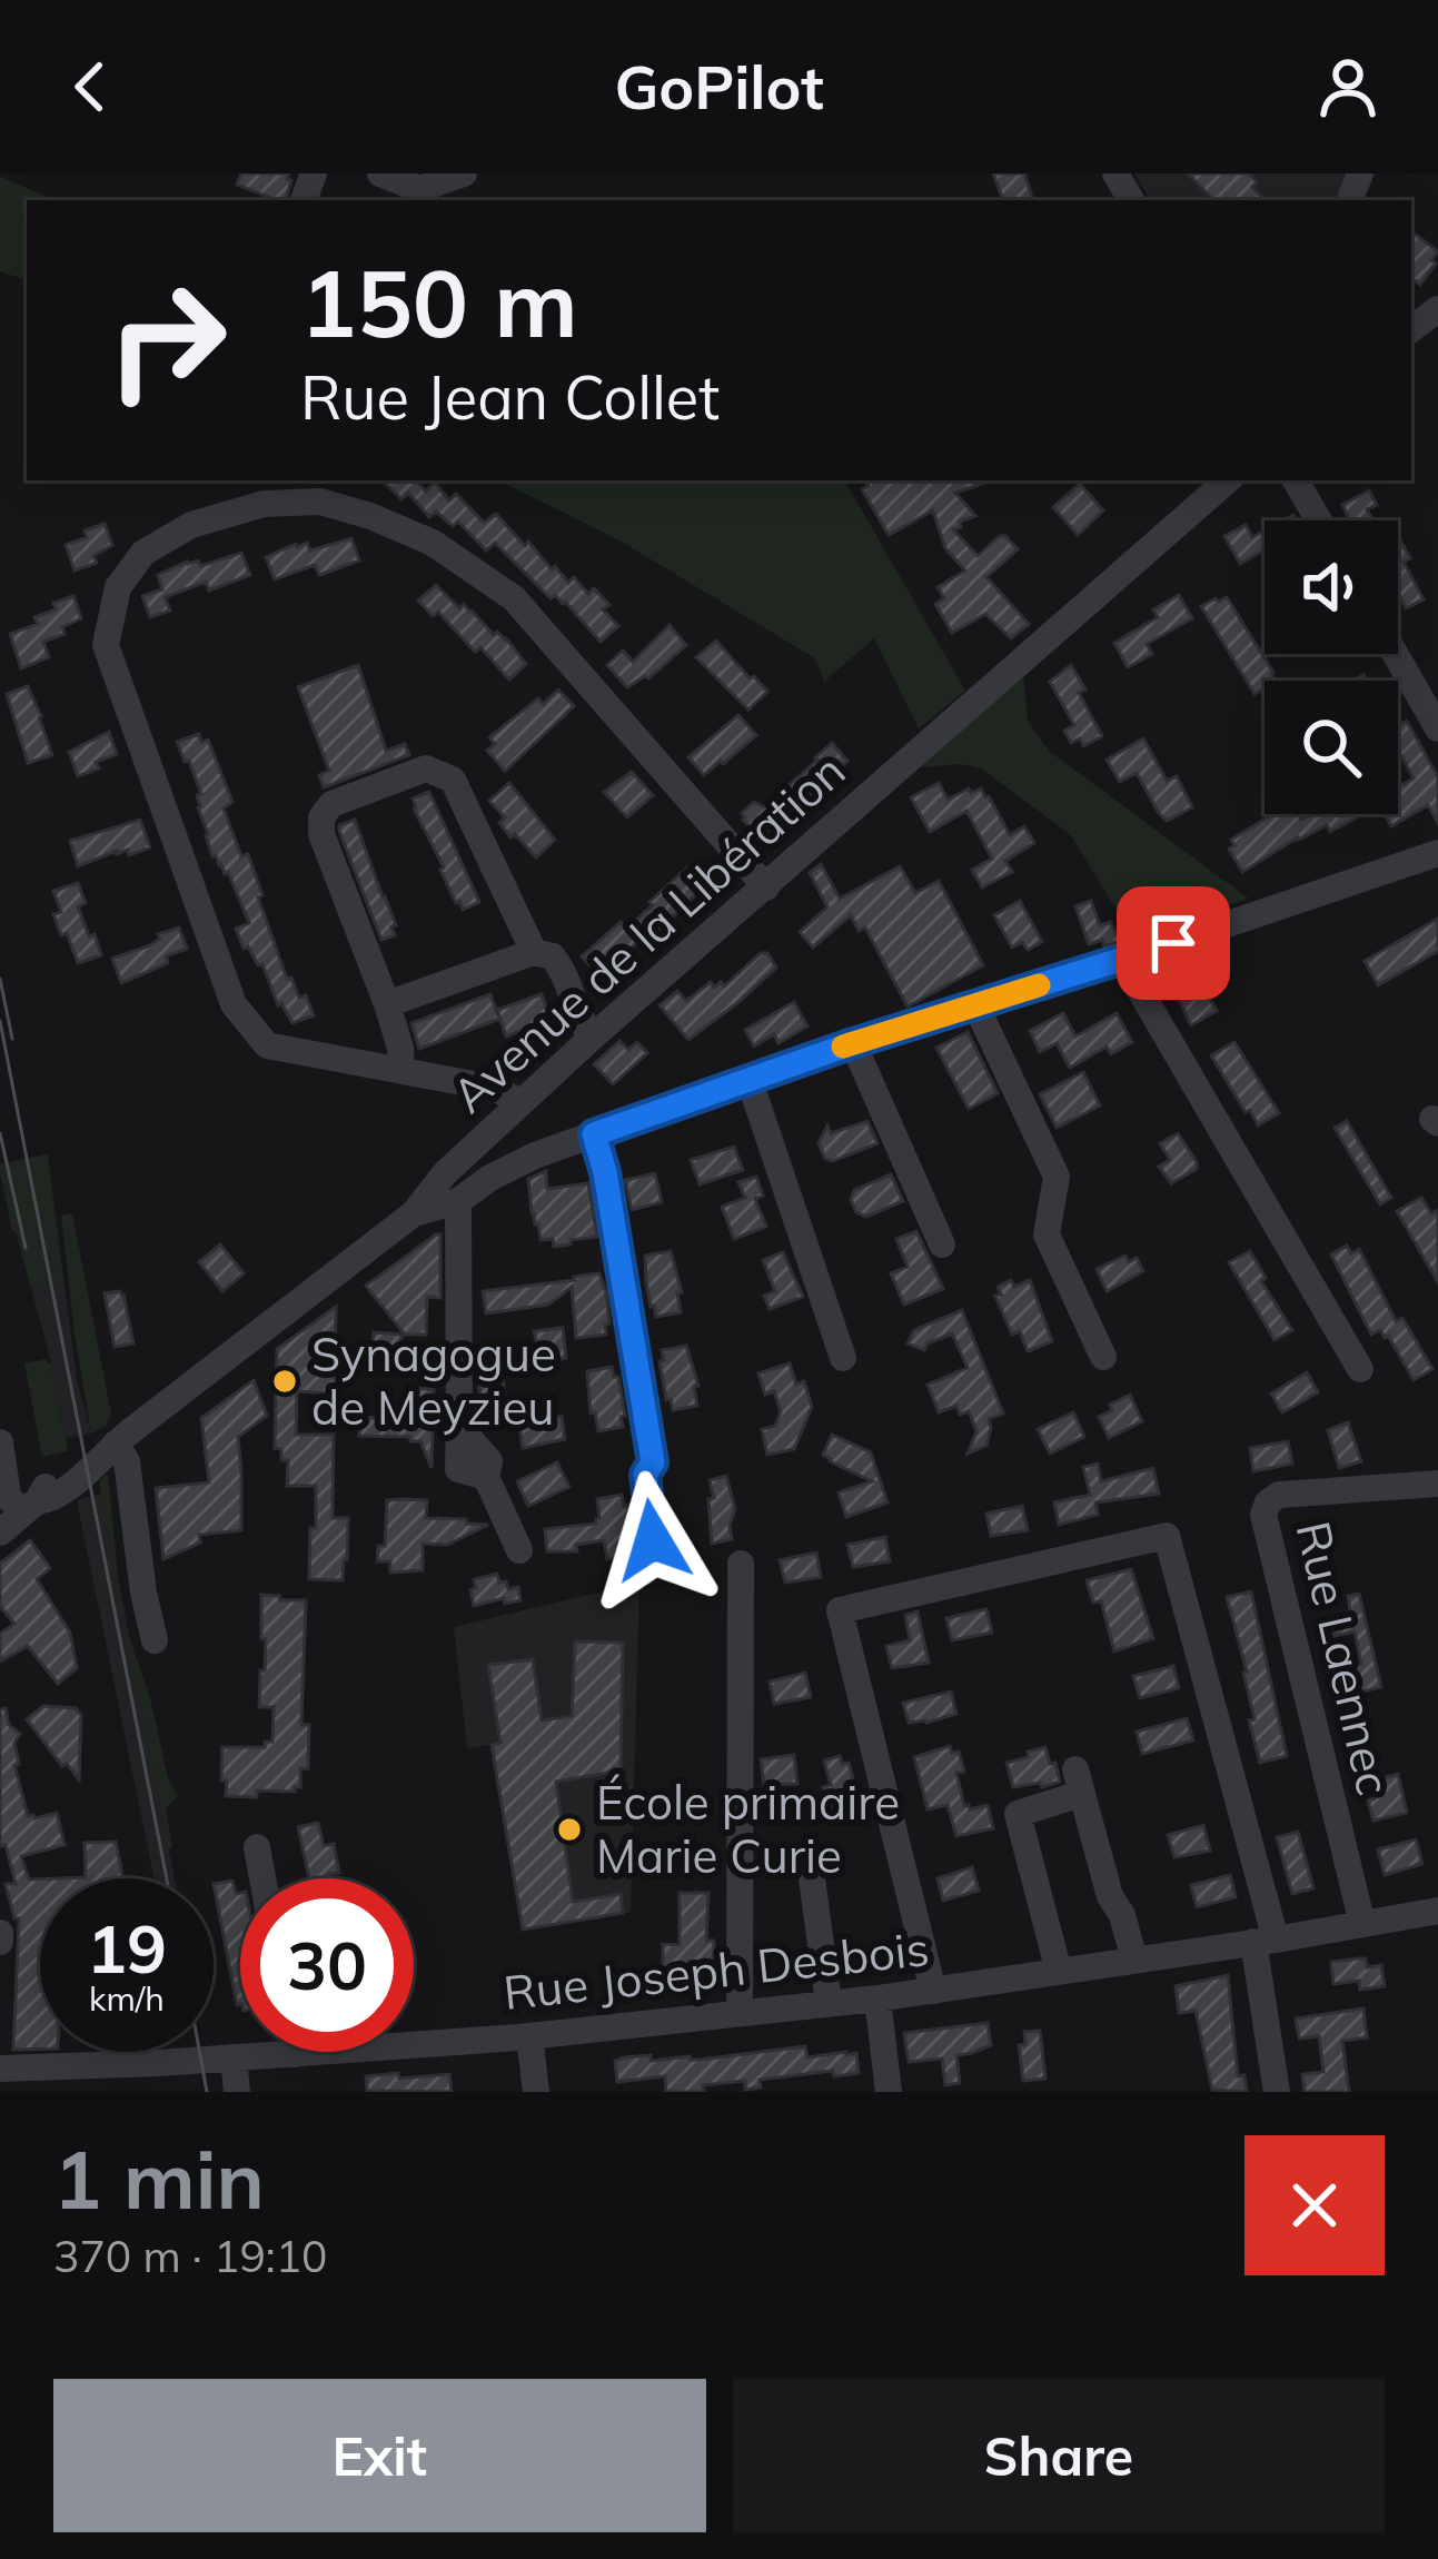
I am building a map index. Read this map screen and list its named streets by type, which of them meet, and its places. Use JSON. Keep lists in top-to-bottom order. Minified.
{"streets":{"street":["Avenue de la Libération","Rue Laennec","Rue Joseph Desbois"]},"crossings":[["Rue Laennec","Rue Joseph Desbois"]],"places":["Synagogue de Meyzieu","École primaire Marie Curie"],"page":{"header":"GoPilot","turn":["150 m","Rue Jean Collet"],"speed":"19 km/h","limit":"30","heading":["1 min","370 m · 19:10"],"buttons":["Exit","Share"]}}
